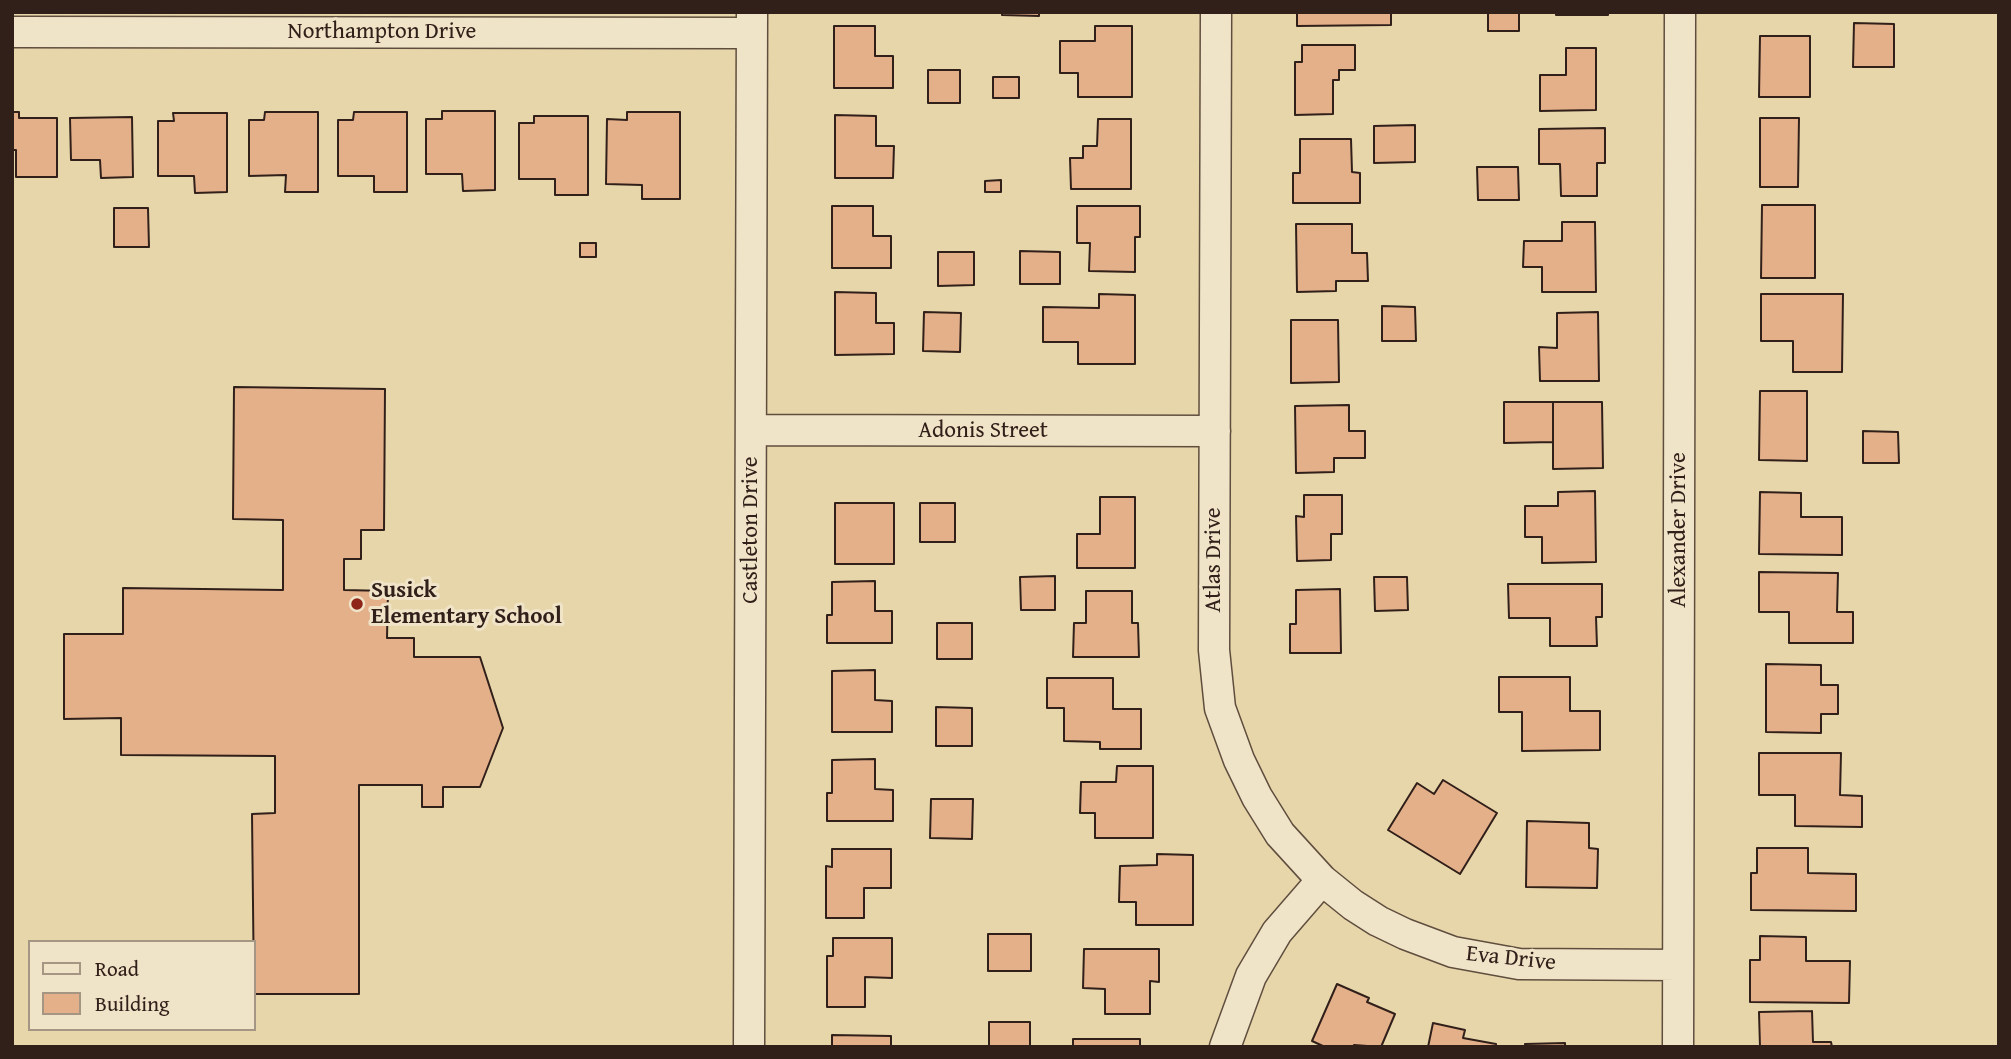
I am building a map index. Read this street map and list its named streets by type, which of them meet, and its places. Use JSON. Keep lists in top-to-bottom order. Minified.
{"streets":{"street":["Northampton Drive","Adonis Street","Castleton Drive","Alexander Drive","Atlas Drive","Eva Drive"]},"crossings":[["Northampton Drive","Castleton Drive"],["Adonis Street","Castleton Drive"],["Adonis Street","Atlas Drive"],["Alexander Drive","Eva Drive"],["Atlas Drive","Eva Drive"]],"places":["Susick Elementary School"],"legend":["Road","Building"]}
